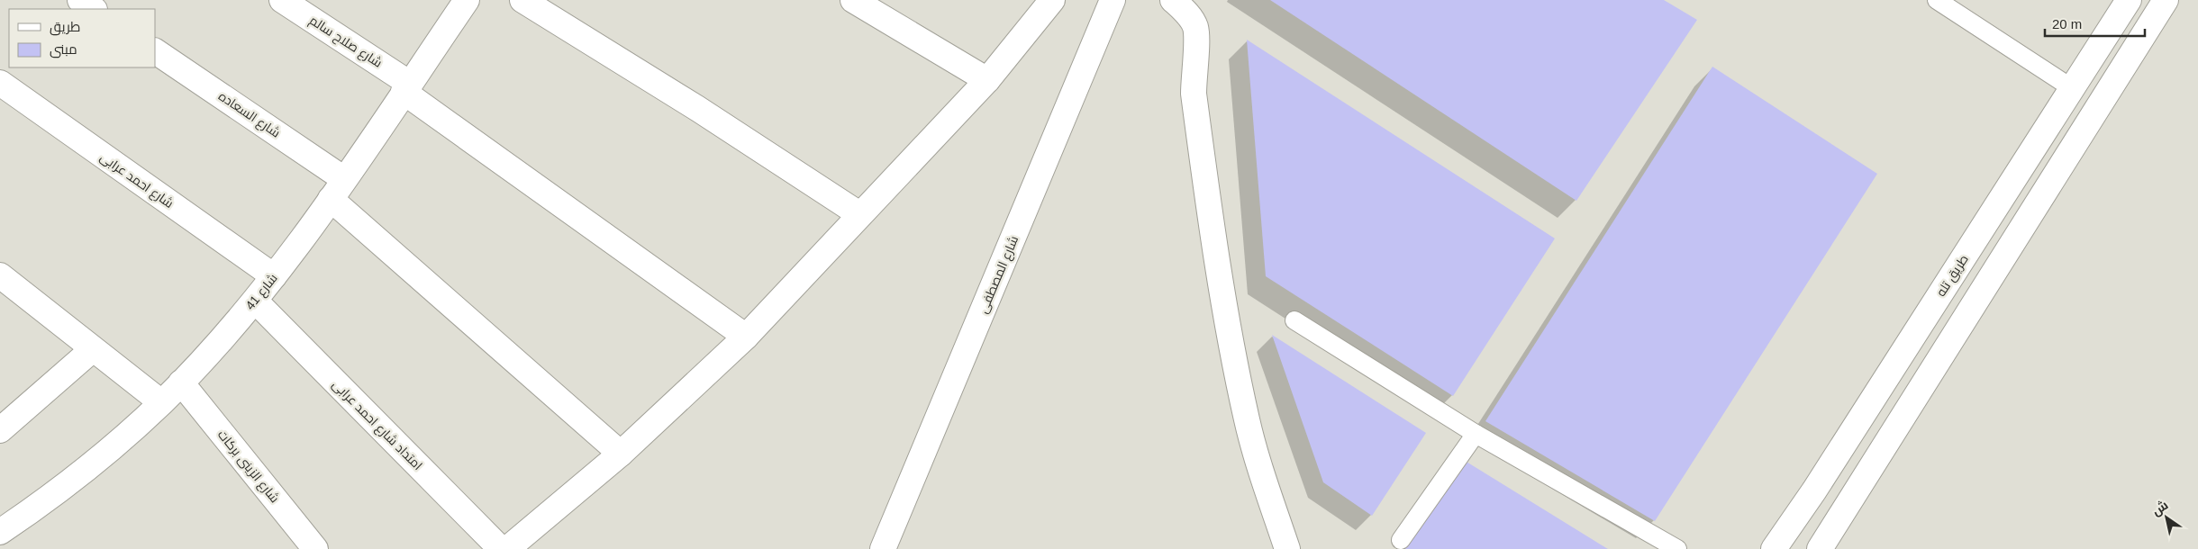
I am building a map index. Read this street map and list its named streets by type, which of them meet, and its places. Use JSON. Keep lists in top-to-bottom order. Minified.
{"streets":{"street":["شارع صلاح سالم","شارع السعاده","شارع احمد عرابى","شارع المصطفى","طريق تله","شارع 41","امتداد شارع احمد عرابى","شارع الزينى بركات"]},"crossings":[["شارع صلاح سالم","شارع 41"],["شارع السعاده","شارع 41"],["شارع احمد عرابى","شارع 41"],["شارع 41","امتداد شارع احمد عرابى"],["شارع 41","شارع الزينى بركات"]],"legend":["طريق","مبنى"],"scale_bar":"20 m","north":"top left"}
